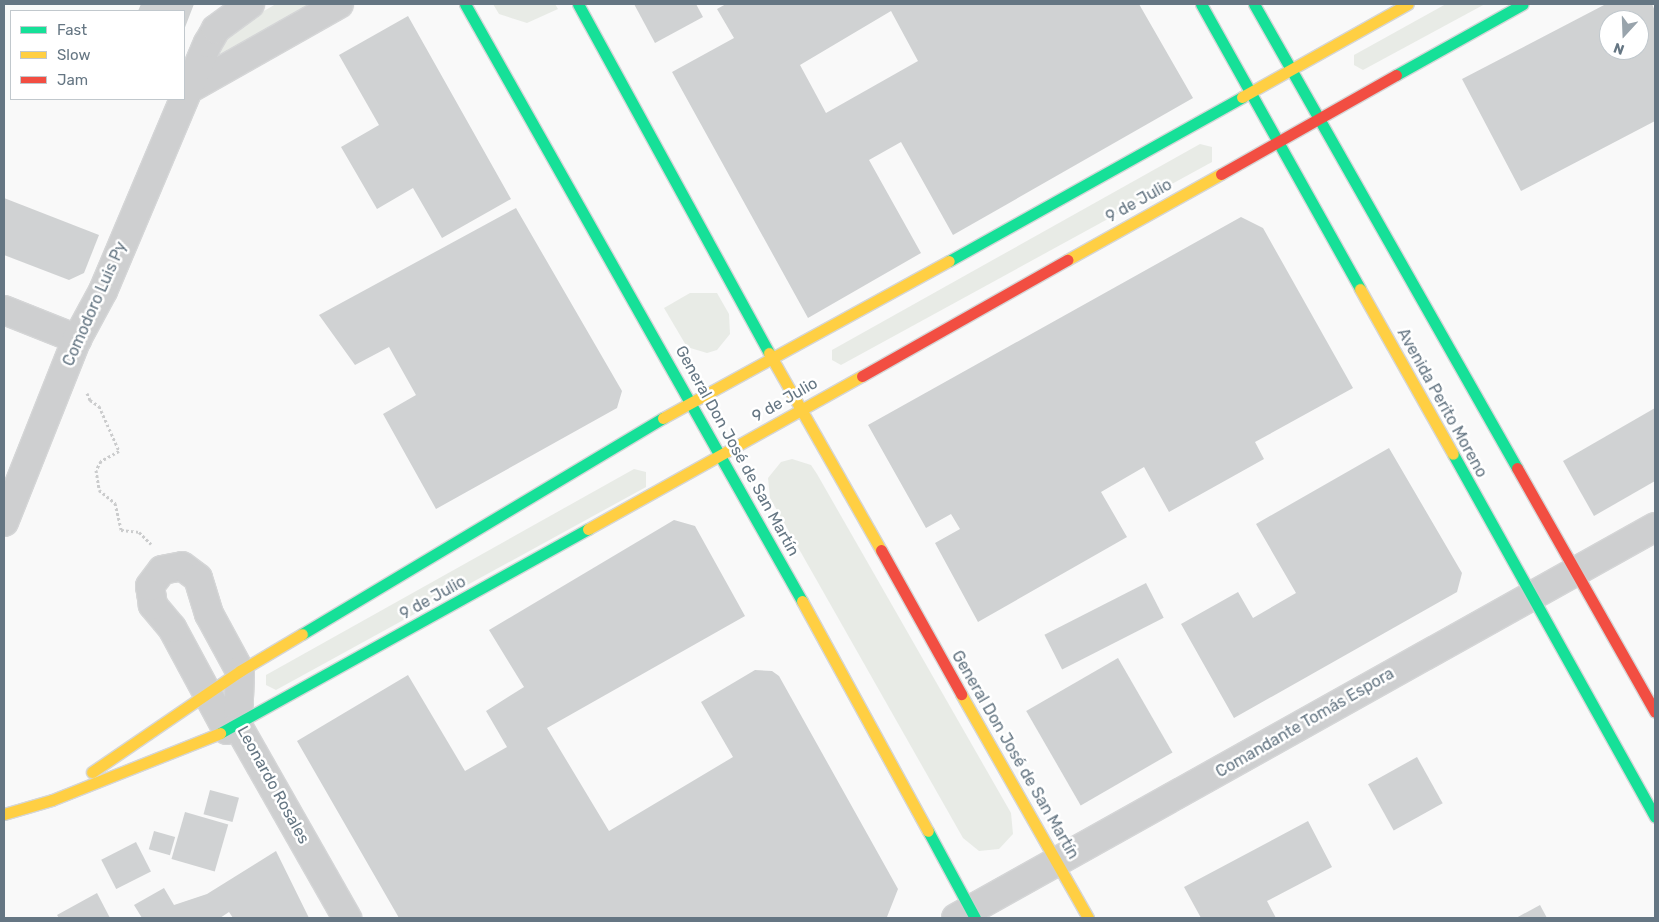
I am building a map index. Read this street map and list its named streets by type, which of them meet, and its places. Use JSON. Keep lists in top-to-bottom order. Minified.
{"streets":{"street":["9 de Julio","Comodoro Luis Py","Avenida Perito Moreno","General Don José de San Martín","Comandante Tomás Espora","Leonardo Rosales"]},"crossings":[["9 de Julio","Avenida Perito Moreno"],["9 de Julio","General Don José de San Martín"],["9 de Julio","Leonardo Rosales"],["Avenida Perito Moreno","Comandante Tomás Espora"],["General Don José de San Martín","Comandante Tomás Espora"]],"legend":["Fast","Slow","Jam"],"north":"bottom"}
